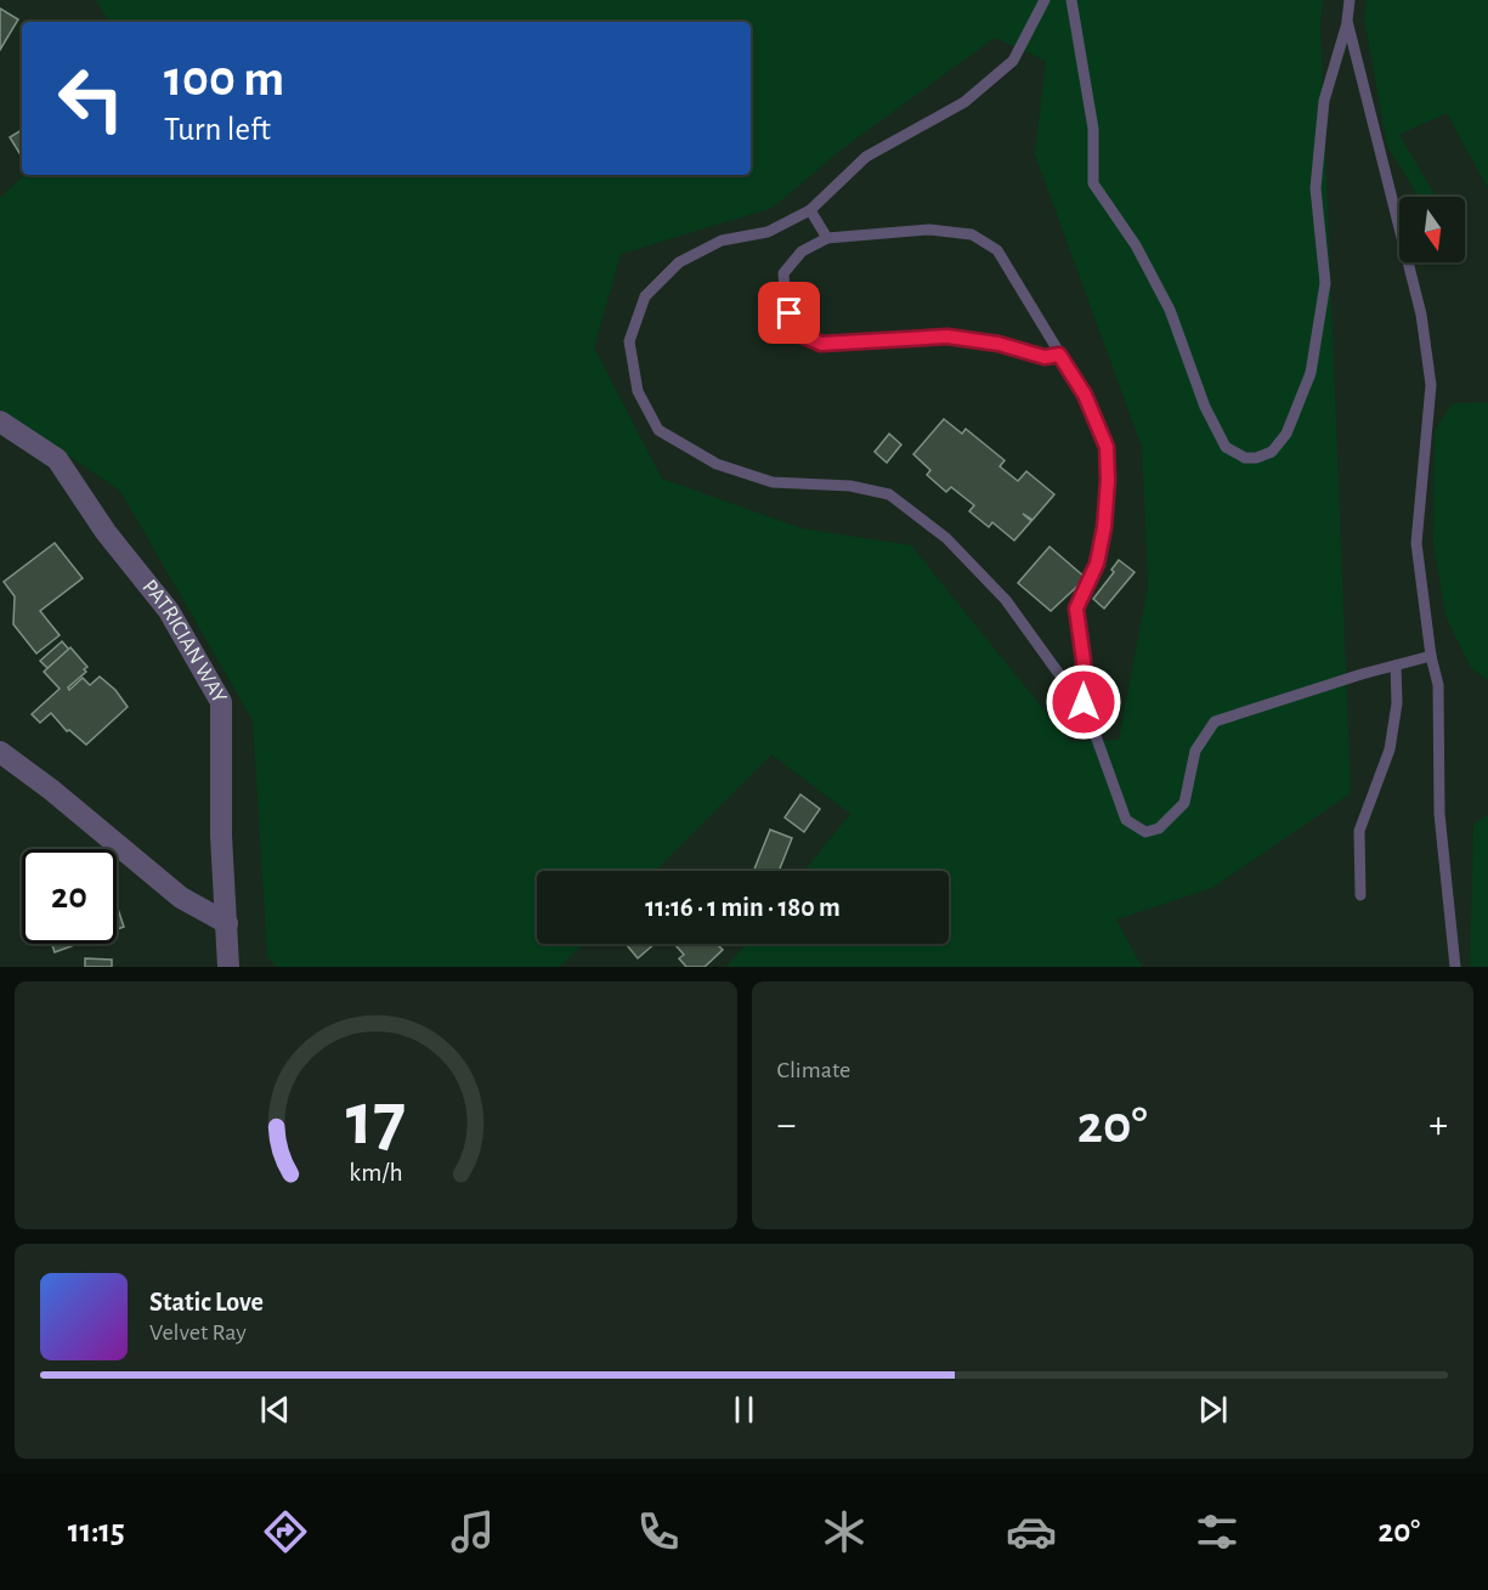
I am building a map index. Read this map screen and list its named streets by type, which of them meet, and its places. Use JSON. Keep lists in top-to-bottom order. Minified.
{"streets":{"street":["PATRICIAN WAY"]},"north":"bottom","page":{"turn":["100 m","Turn left"],"limit":"20","trip":"11:16 · 1 min · 180 m","tile":"Climate","heat":["−","20°","+"],"song":["Static Love","Velvet Ray"],"tabs":["11:15","20°"],"gauge":["17","km/h"]}}
